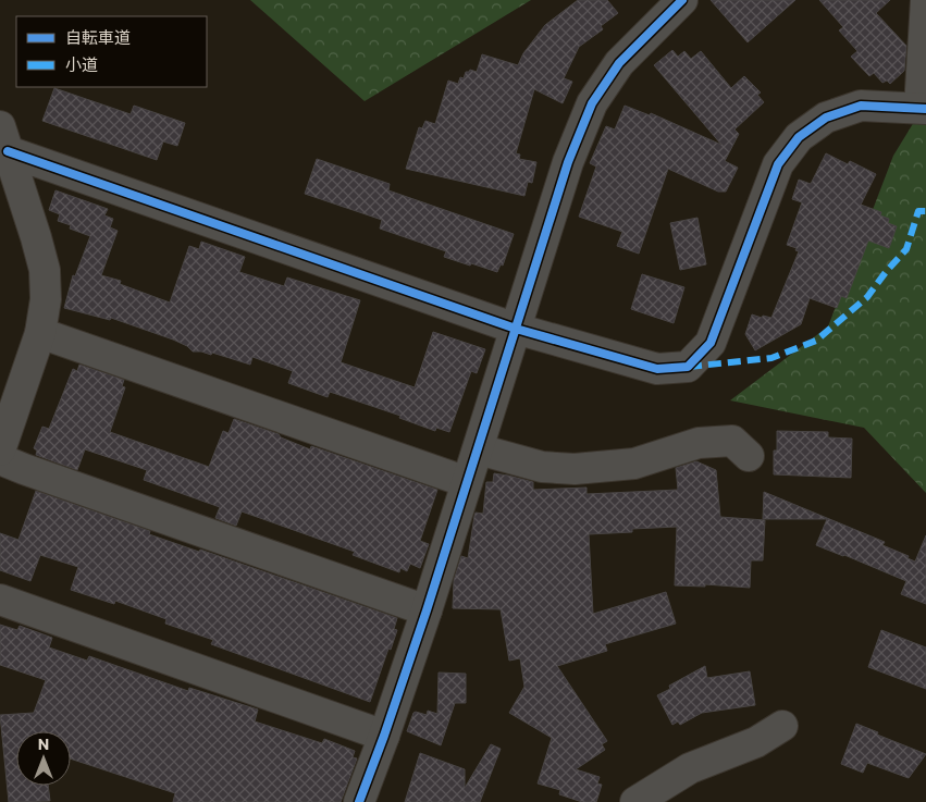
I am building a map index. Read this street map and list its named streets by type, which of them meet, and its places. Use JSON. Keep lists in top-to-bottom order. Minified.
{"legend":["自転車道","小道"],"north":"top"}
